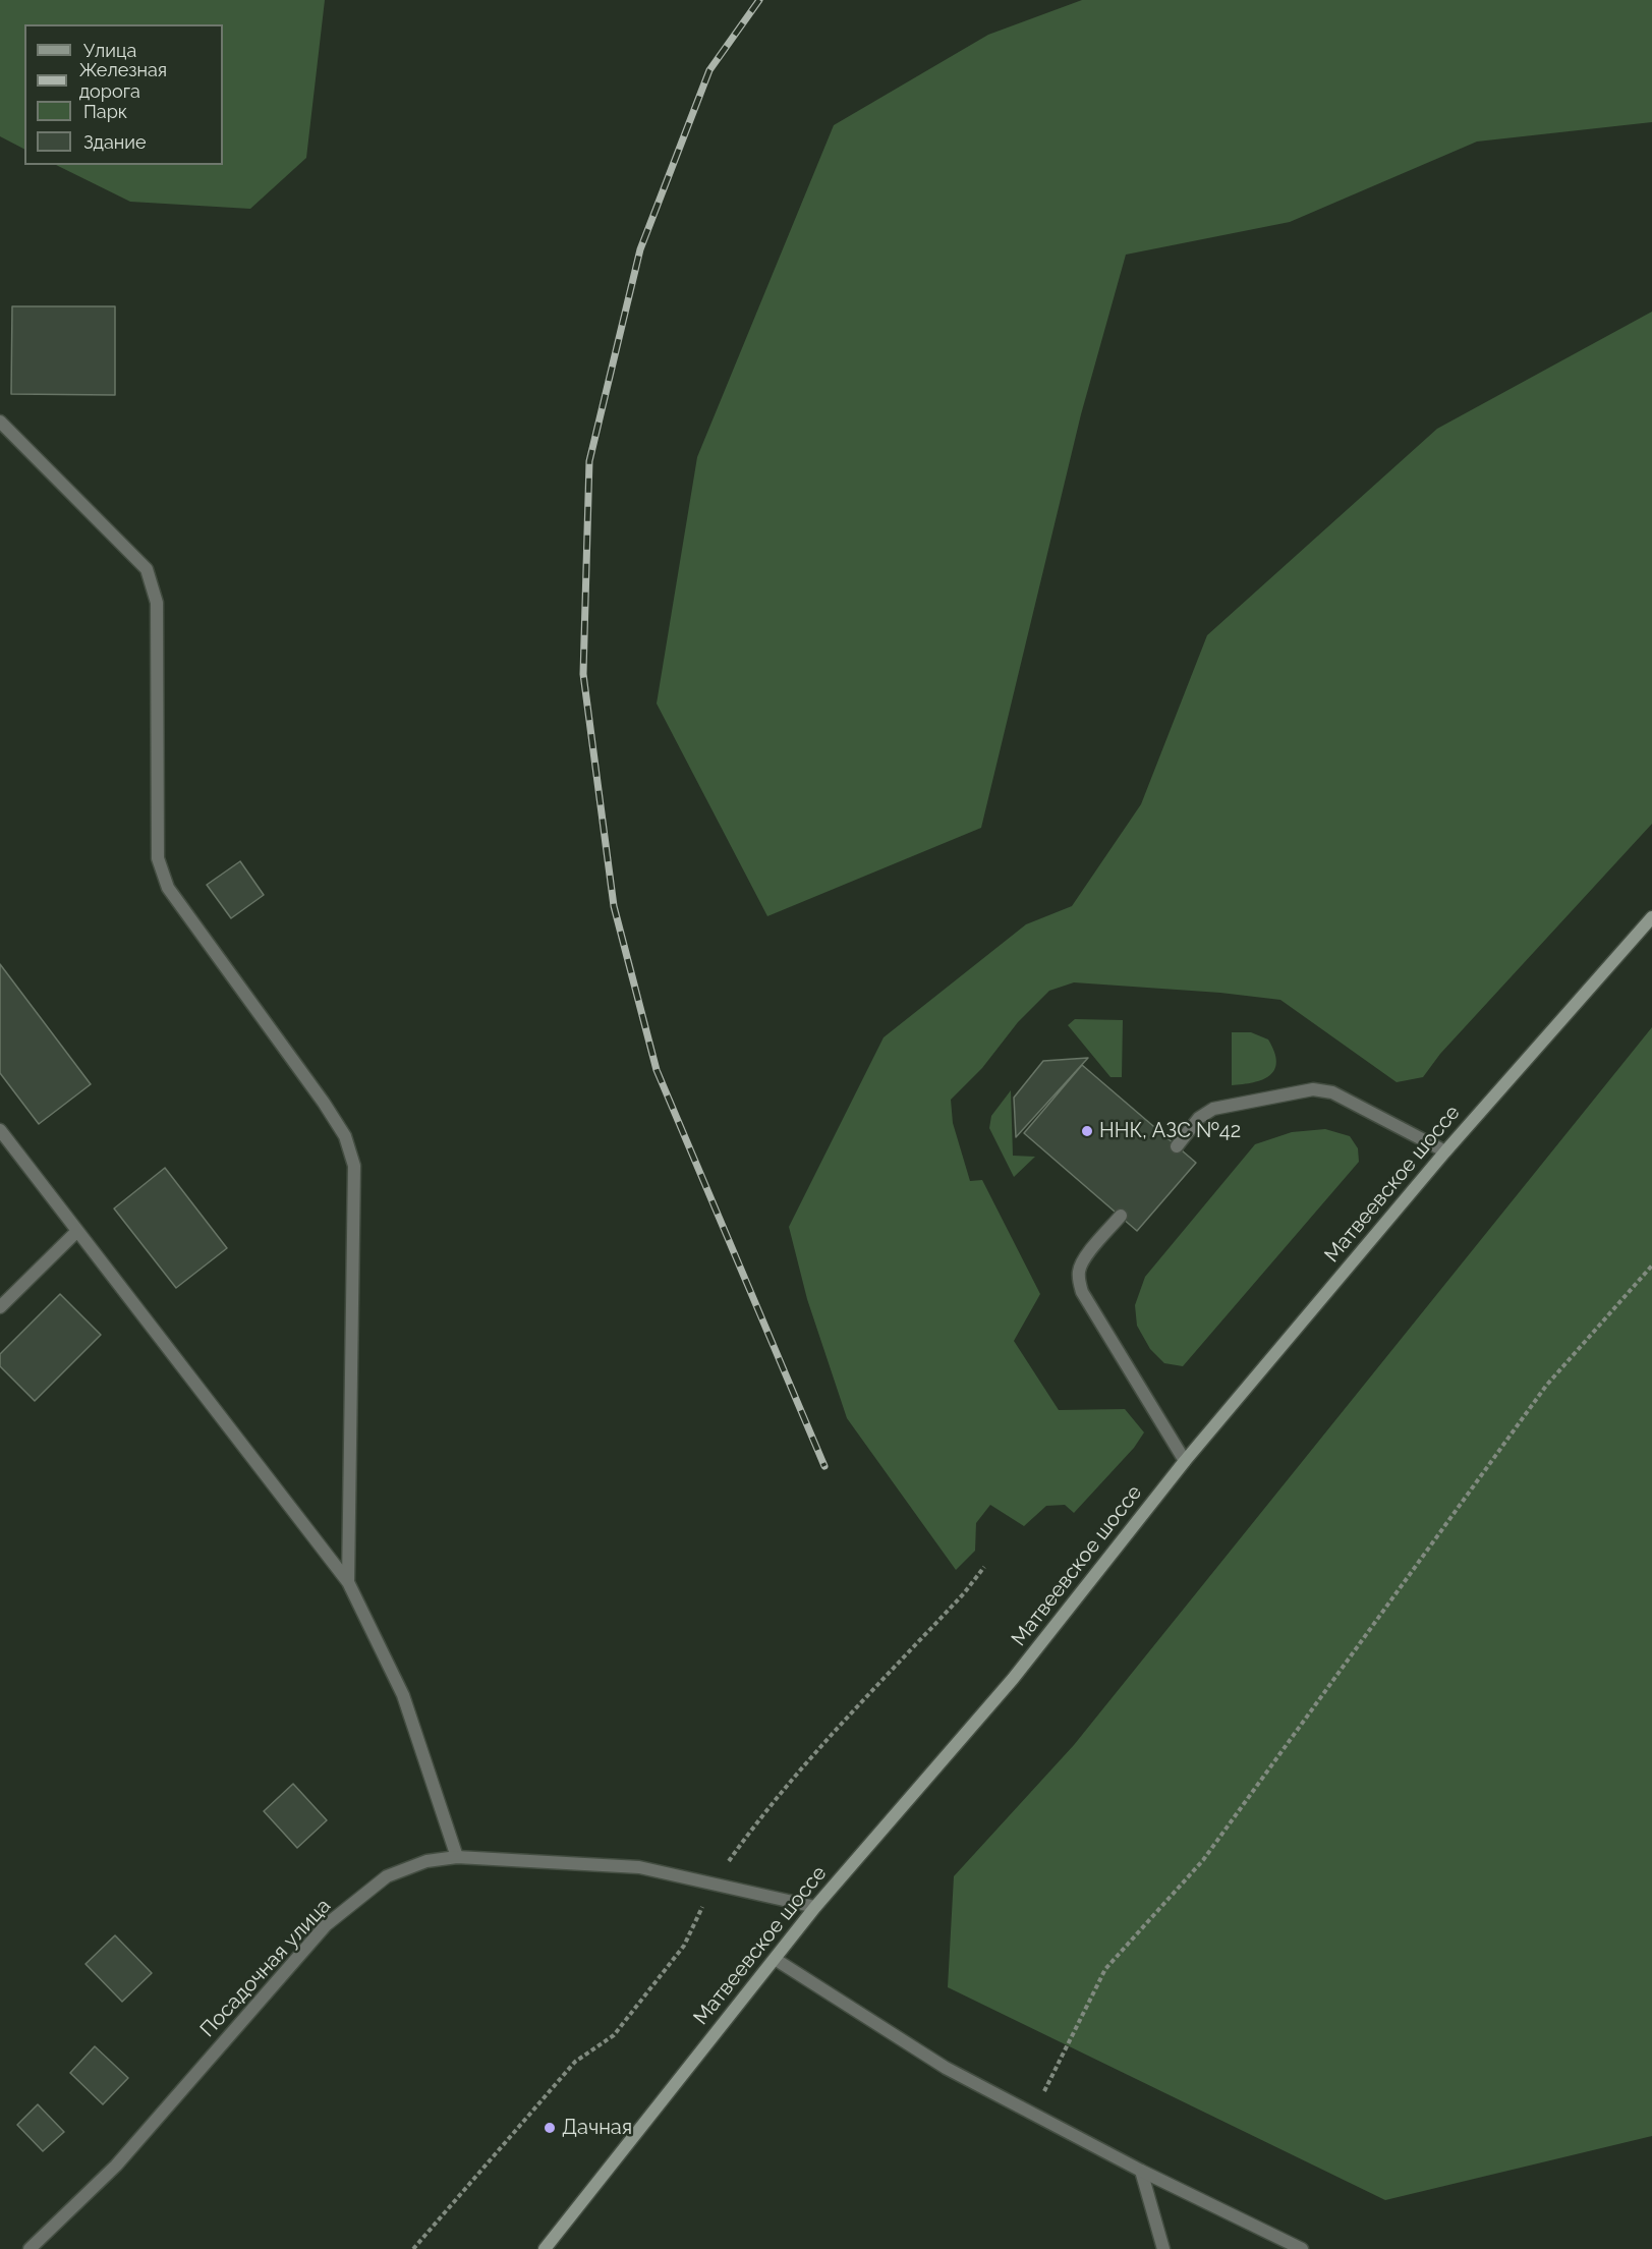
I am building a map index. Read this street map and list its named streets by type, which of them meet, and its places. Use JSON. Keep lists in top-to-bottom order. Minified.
{"streets":{"main road":["Матвеевское шоссе"],"street":["Посадочная улица"]},"crossings":[["Матвеевское шоссе","Посадочная улица"]],"places":["ННК, АЗС №42","Дачная"],"legend":["Улица","Железная дорога","Парк","Здание"]}
